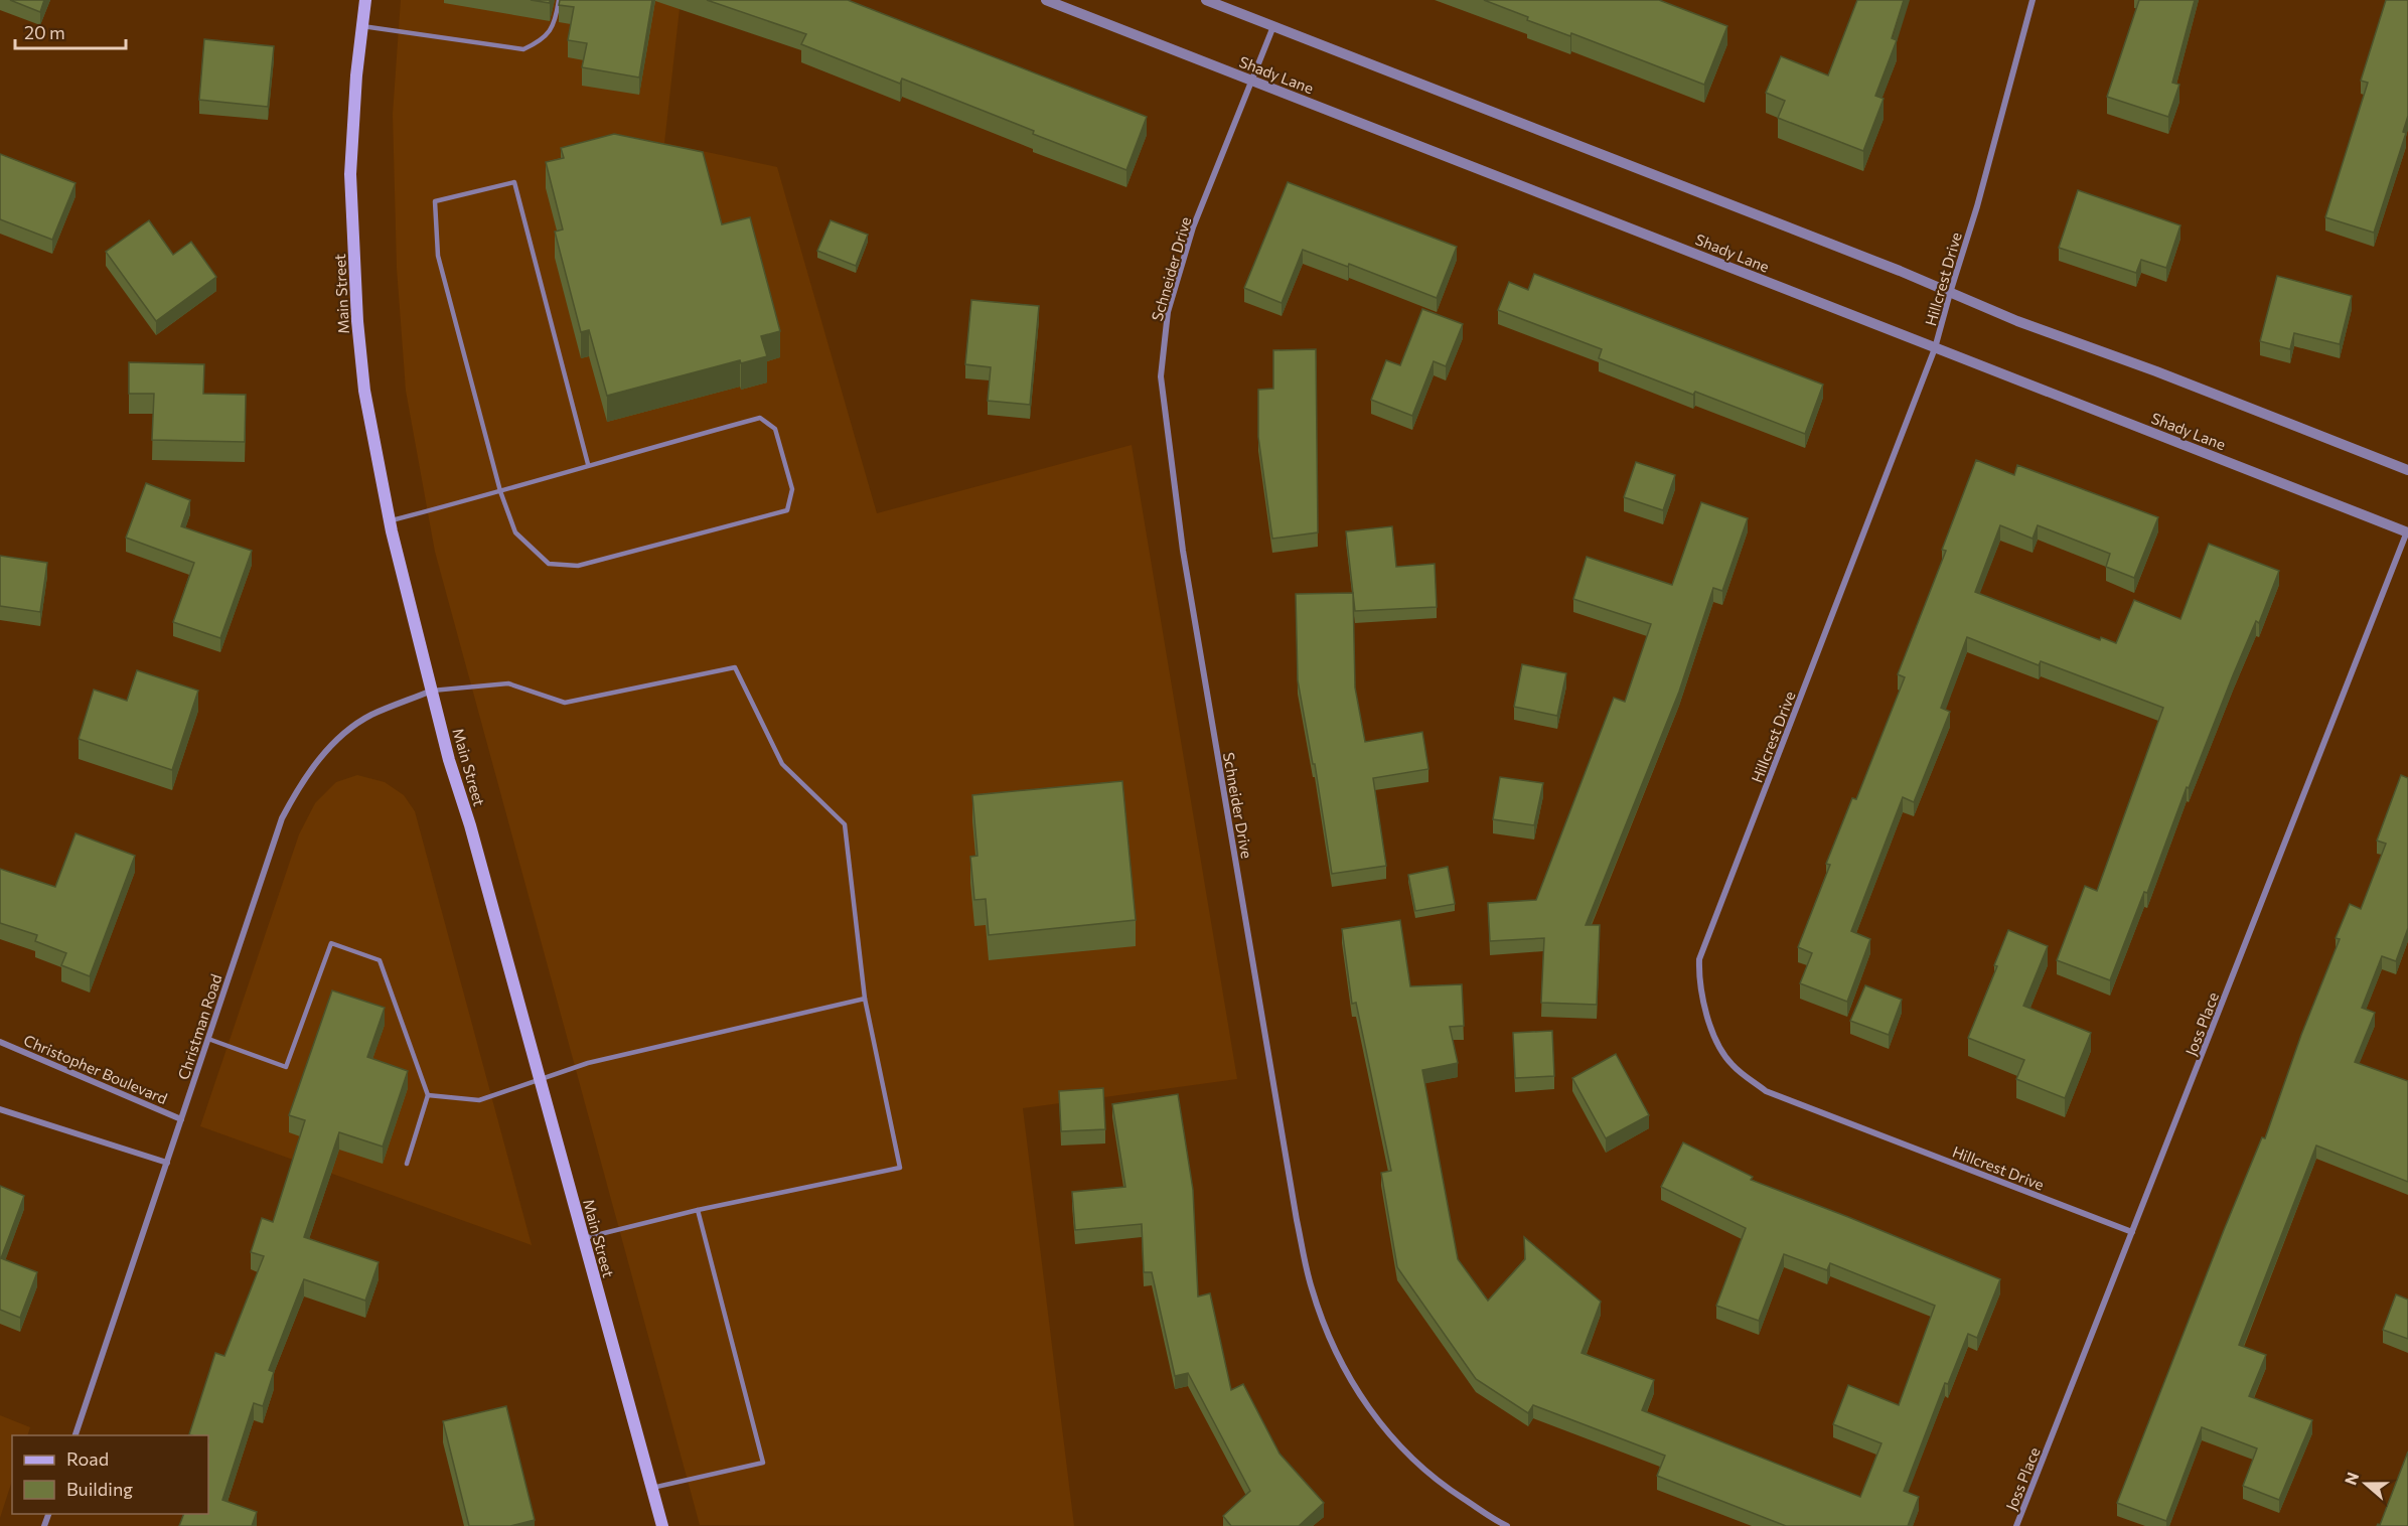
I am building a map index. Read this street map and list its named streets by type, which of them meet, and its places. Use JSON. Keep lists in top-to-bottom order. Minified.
{"streets":{"main road":["Main Street"],"street":["Shady Lane","Schneider Drive","Hillcrest Drive","Joss Place","Christman Road","Christopher Boulevard"]},"crossings":[["Shady Lane","Schneider Drive"],["Shady Lane","Hillcrest Drive"],["Shady Lane","Joss Place"],["Hillcrest Drive","Joss Place"],["Main Street","Christman Road"],["Christman Road","Christopher Boulevard"]],"legend":["Road","Building"],"scale_bar":"20 m","north":"left"}
